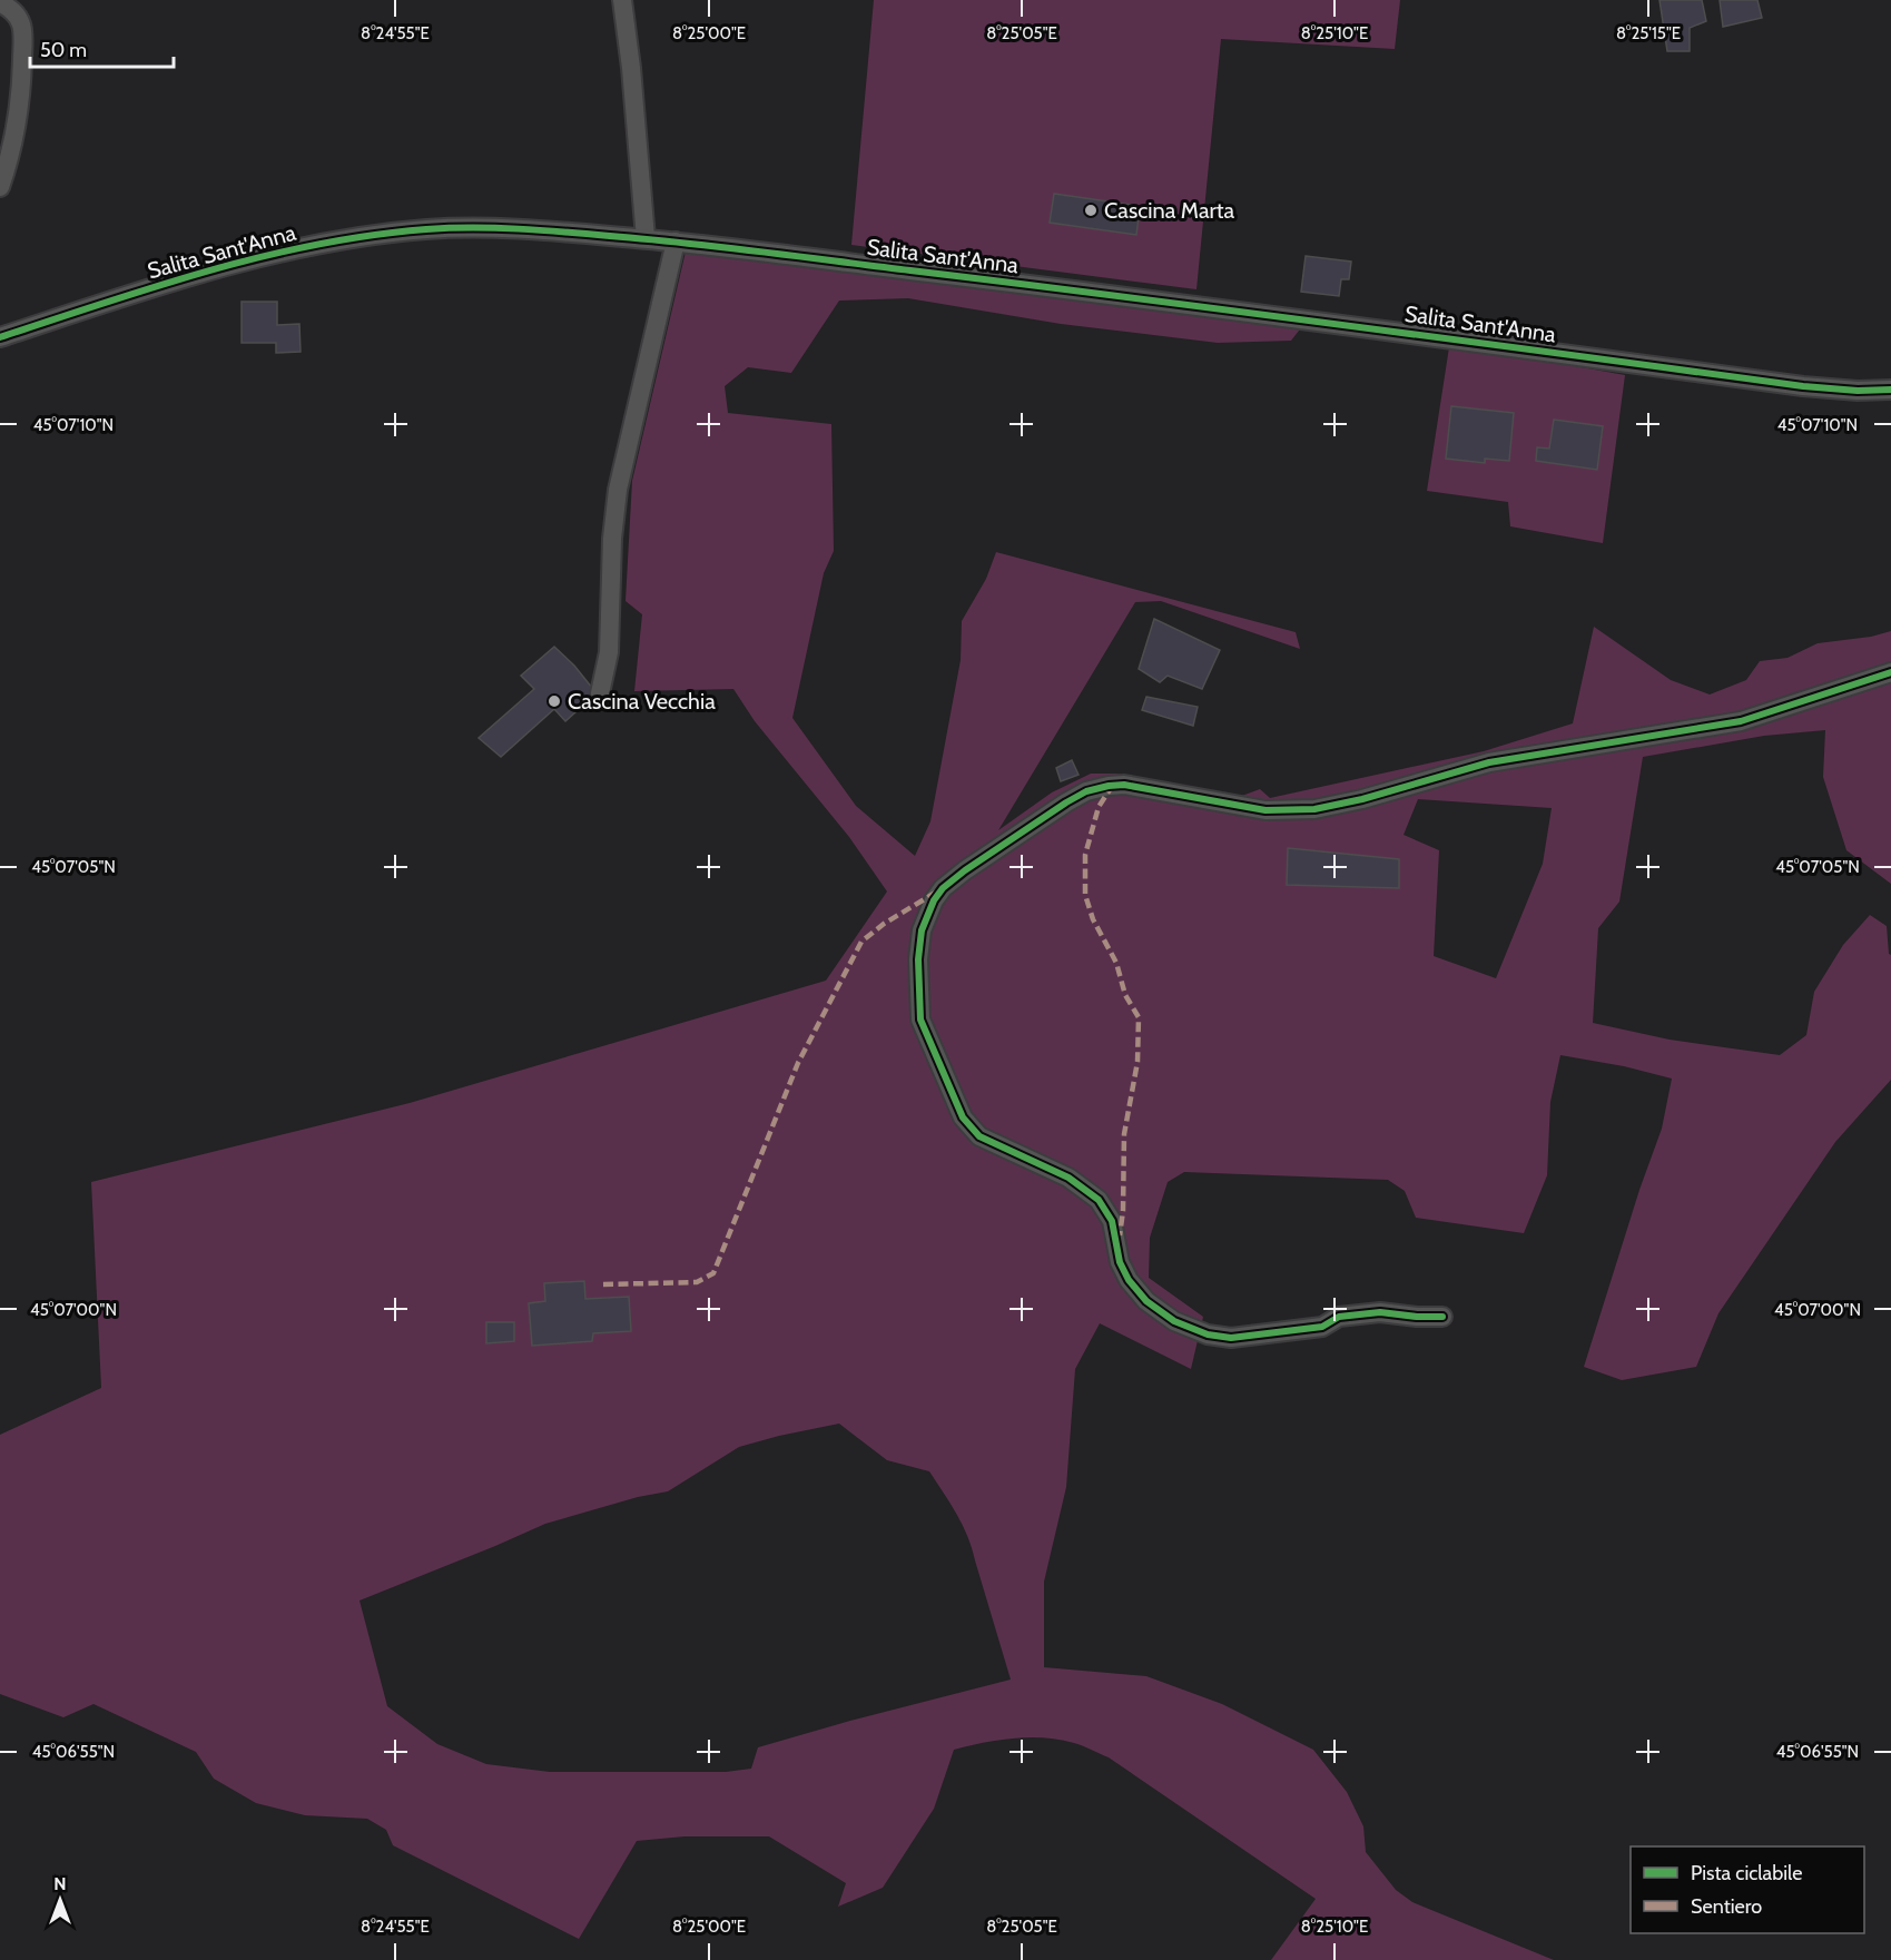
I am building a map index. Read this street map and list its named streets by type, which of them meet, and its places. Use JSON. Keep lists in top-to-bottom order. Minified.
{"streets":{"street":["Salita Sant'Anna"]},"places":["Cascina Marta","Cascina Vecchia"],"legend":["Pista ciclabile","Sentiero"],"scale_bar":"50 m","north":"top","coordinates":["8°24'55\"E","8°25'00\"E","8°25'05\"E","8°25'10\"E","8°25'15\"E","45°07'10\"N","45°07'05\"N","45°07'00\"N","45°06'55\"N"]}
